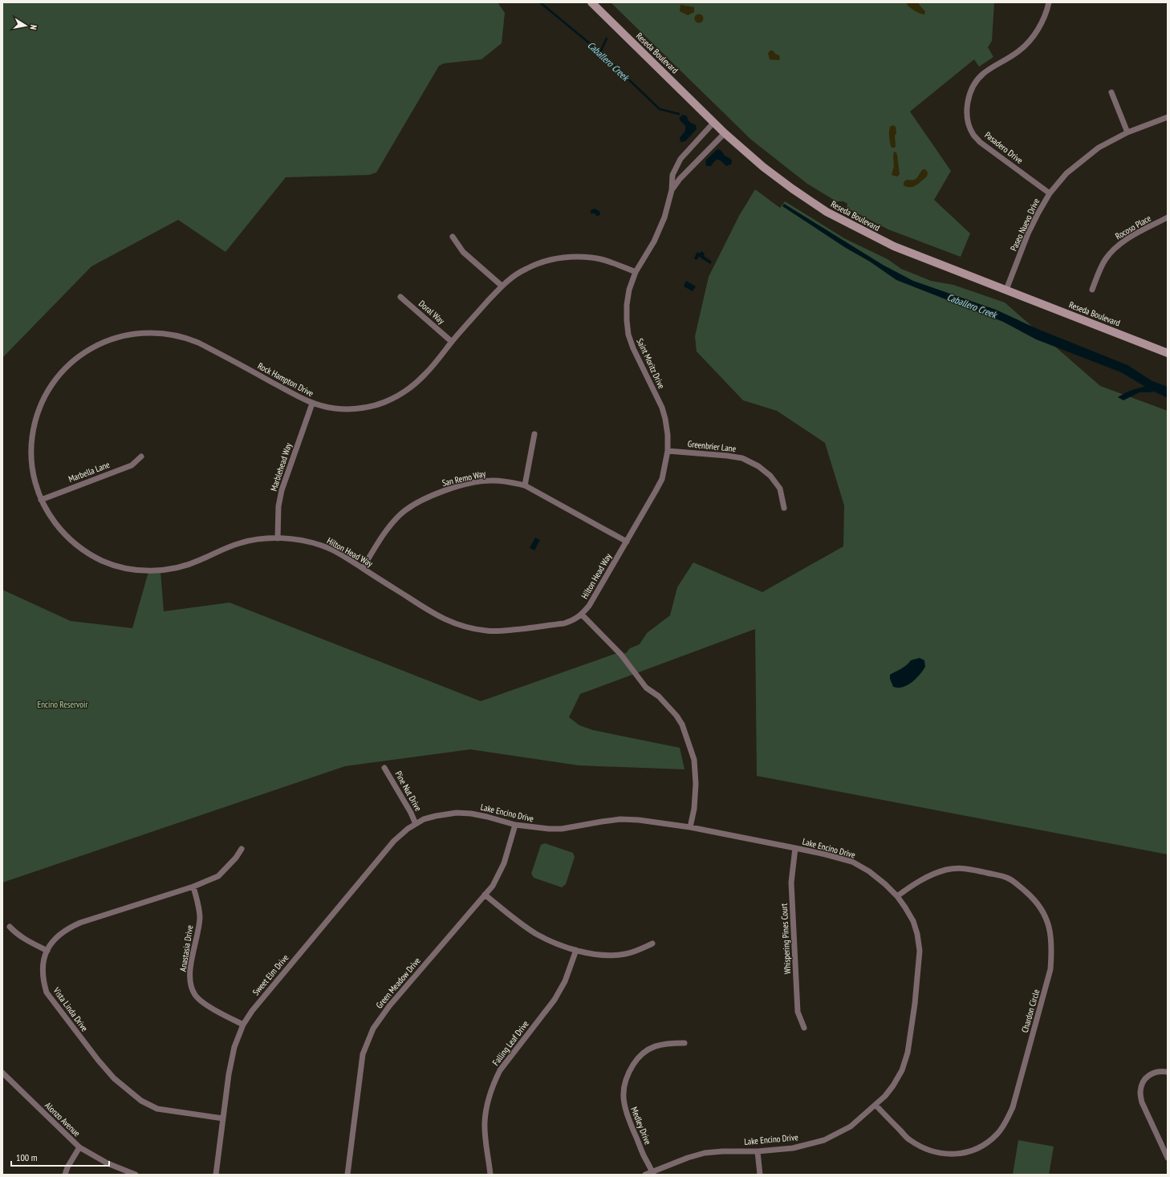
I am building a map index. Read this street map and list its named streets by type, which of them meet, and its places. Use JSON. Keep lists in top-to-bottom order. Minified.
{"streets":{"main road":["Reseda Boulevard"],"street":["Pasadero Drive","Paseo Nuevo Drive","Rocoso Place","Doral Way","Saint Moritz Drive","Rock Hampton Drive","Greenbrier Lane","Marblehead Way","Marbella Lane","San Remo Way","Hilton Head Way","Pine Nut Drive","Lake Encino Drive","Whispering Pines Court","Anastasia Drive","Sweet Elm Drive","Green Meadow Drive","Vista Linda Drive","Chardon Circle","Falling Leaf Drive","Alonzo Avenue","Medley Drive"]},"crossings":[["Reseda Boulevard","Paseo Nuevo Drive"],["Reseda Boulevard","Saint Moritz Drive"],["Pasadero Drive","Paseo Nuevo Drive"],["Doral Way","Rock Hampton Drive"],["Saint Moritz Drive","Rock Hampton Drive"],["Saint Moritz Drive","Greenbrier Lane"],["Saint Moritz Drive","San Remo Way"],["Saint Moritz Drive","Hilton Head Way"],["Rock Hampton Drive","Marblehead Way"],["Rock Hampton Drive","Marbella Lane"],["Rock Hampton Drive","Hilton Head Way"],["Marblehead Way","Hilton Head Way"],["Marbella Lane","Hilton Head Way"],["San Remo Way","Hilton Head Way"],["Pine Nut Drive","Lake Encino Drive"],["Pine Nut Drive","Sweet Elm Drive"],["Lake Encino Drive","Whispering Pines Court"],["Lake Encino Drive","Sweet Elm Drive"],["Lake Encino Drive","Green Meadow Drive"],["Lake Encino Drive","Chardon Circle"],["Lake Encino Drive","Medley Drive"],["Anastasia Drive","Sweet Elm Drive"],["Anastasia Drive","Vista Linda Drive"],["Sweet Elm Drive","Vista Linda Drive"]],"water":["Caballero Creek"],"parks":["Encino Reservoir"],"scale_bar":"100 m","north":"right"}
